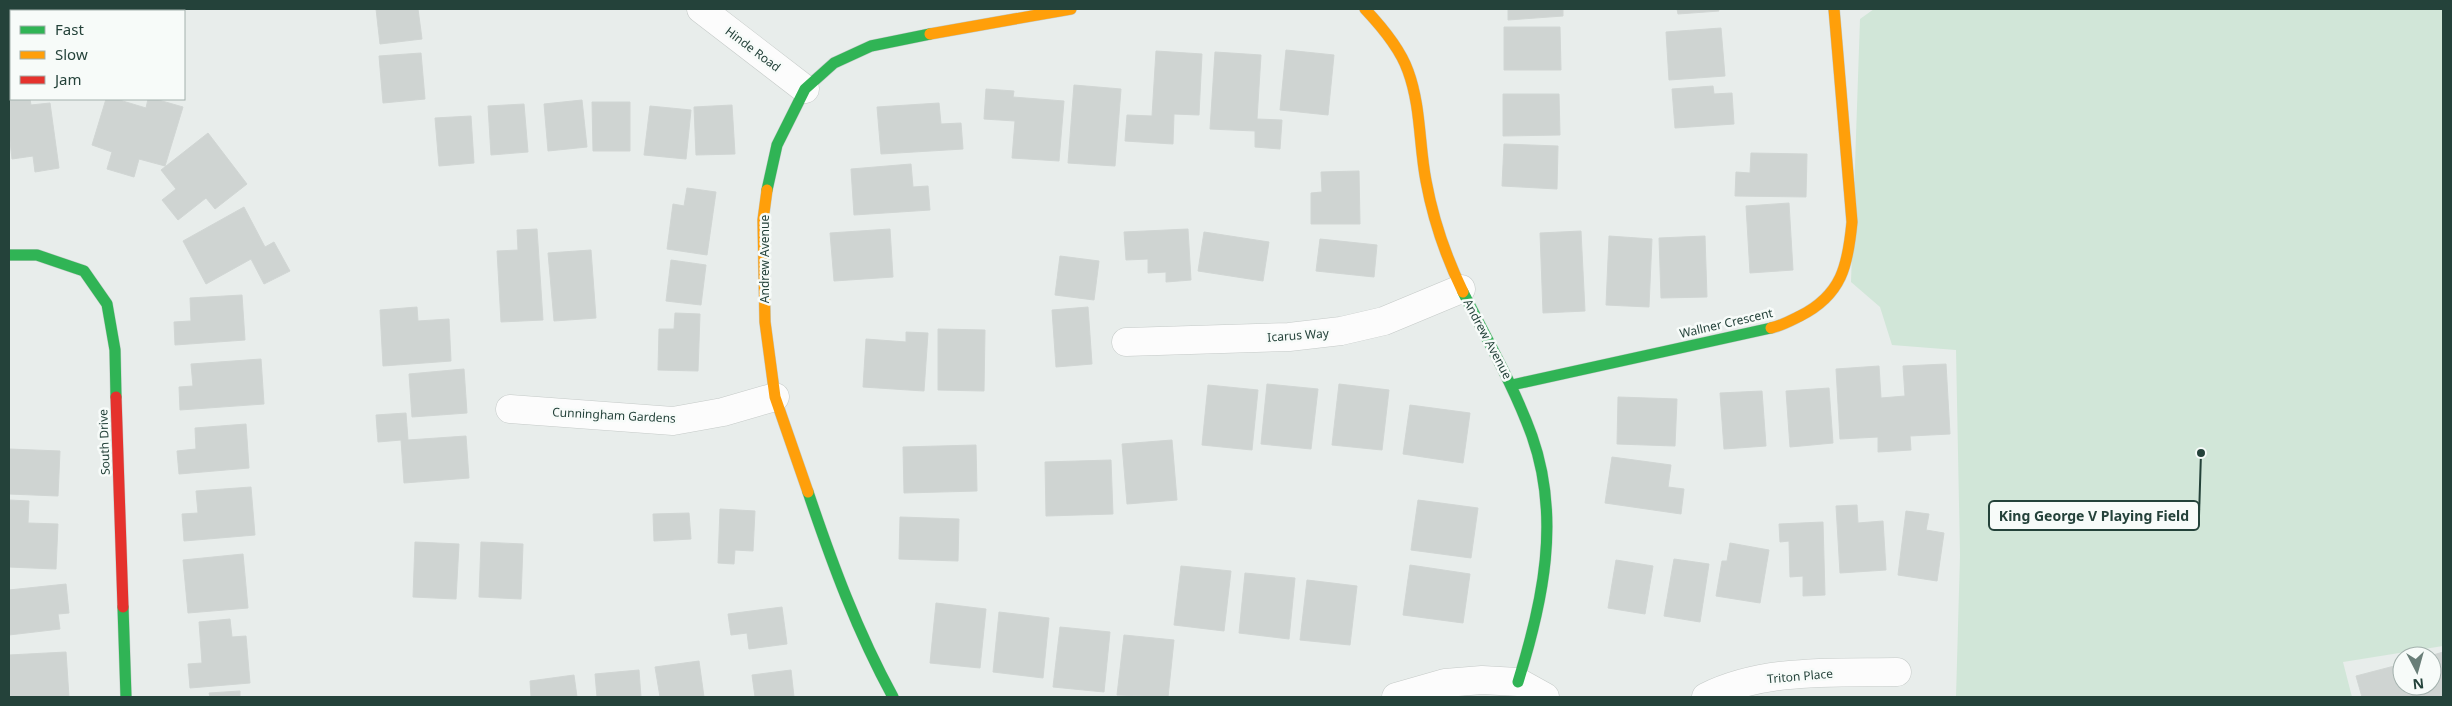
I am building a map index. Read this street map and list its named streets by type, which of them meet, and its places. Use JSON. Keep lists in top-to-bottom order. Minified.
{"streets":{"street":["Hinde Road","Andrew Avenue","Wallner Crescent","Icarus Way","Cunningham Gardens","South Drive","Triton Place"]},"crossings":[["Hinde Road","Andrew Avenue"],["Andrew Avenue","Wallner Crescent"],["Andrew Avenue","Icarus Way"],["Andrew Avenue","Cunningham Gardens"]],"places":["King George V Playing Field"],"legend":["Fast","Slow","Jam"],"north":"bottom"}
